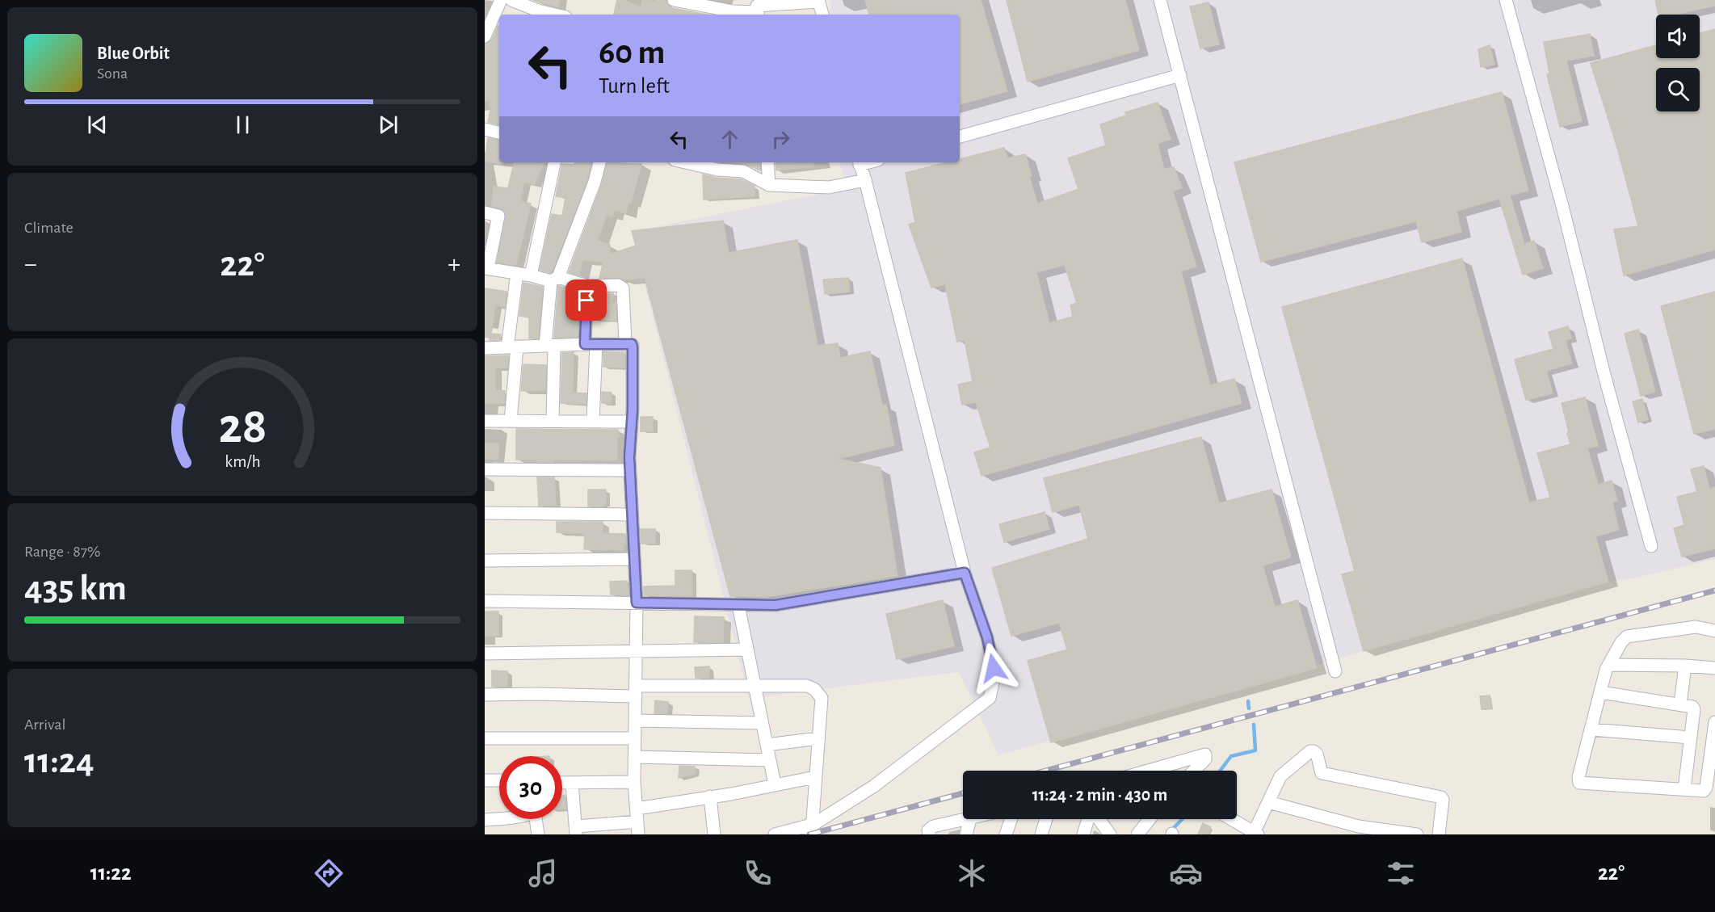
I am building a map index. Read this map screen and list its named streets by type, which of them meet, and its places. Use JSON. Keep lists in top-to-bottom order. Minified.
{"page":{"turn":["60 m","Turn left"],"song":["Blue Orbit","Sona"],"tile":["Climate",["Range · 87%","435 km"],["Arrival","11:24"]],"heat":["−","22°","+"],"limit":"30","trip":"11:24 · 2 min · 430 m","tabs":["11:22","22°"],"gauge":["28","km/h"]}}
